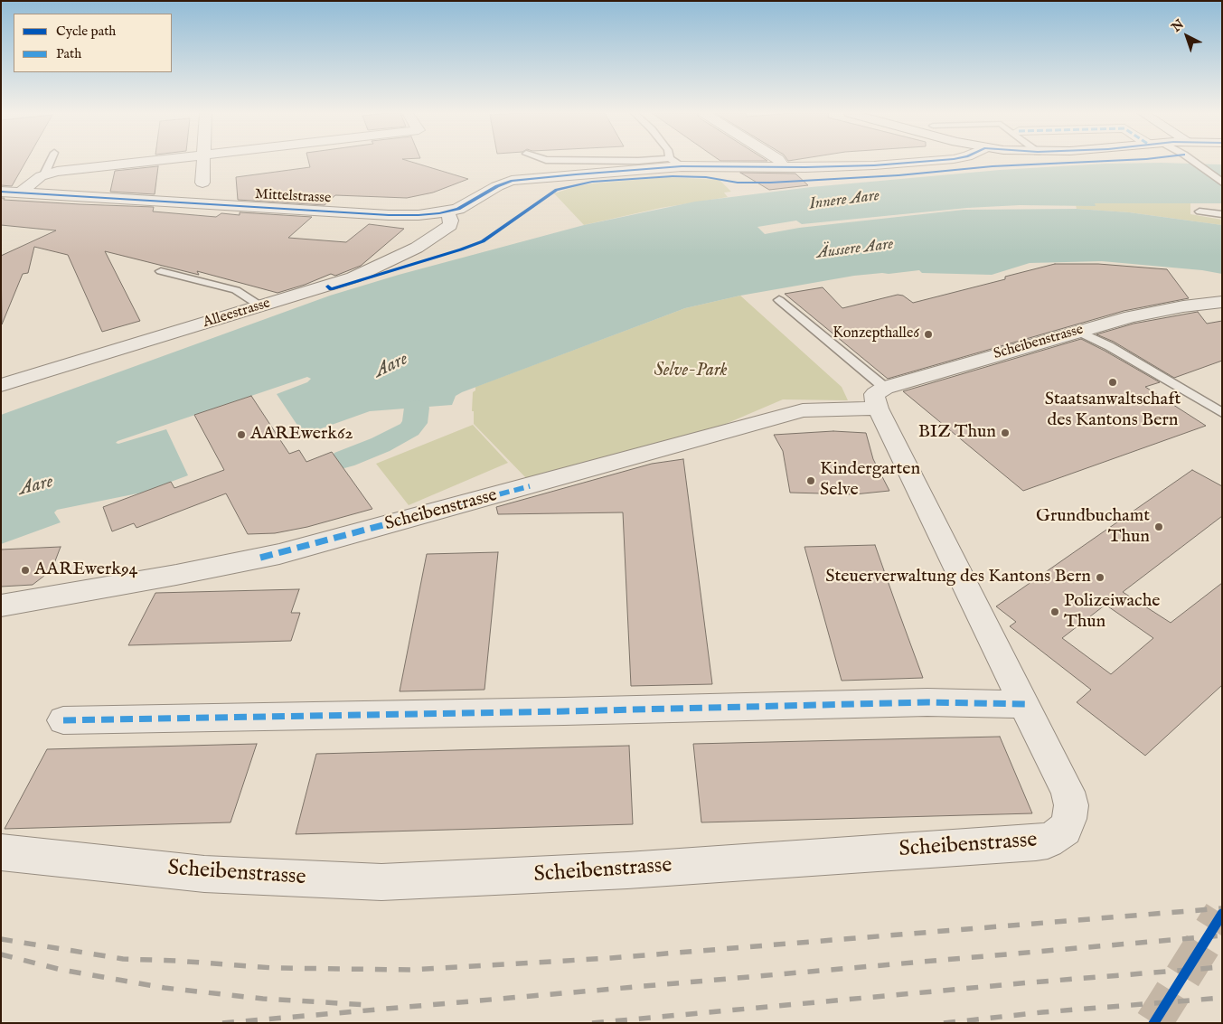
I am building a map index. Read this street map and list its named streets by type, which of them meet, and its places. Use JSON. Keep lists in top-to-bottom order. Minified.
{"streets":{"street":["Mittelstrasse","Alleestrasse","Scheibenstrasse"]},"crossings":[["Mittelstrasse","Alleestrasse"]],"water":["Innere Aare","Äussere Aare","Aare"],"parks":["Selve-Park"],"places":["Konzepthalle6","Staatsanwaltschaft des Kantons Bern","BIZ Thun","AAREwerk62","Kindergarten Selve","Grundbuchamt Thun","AAREwerk94","Steuerverwaltung des Kantons Bern","Polizeiwache Thun"],"legend":["Cycle path","Path"],"north":"top left"}
